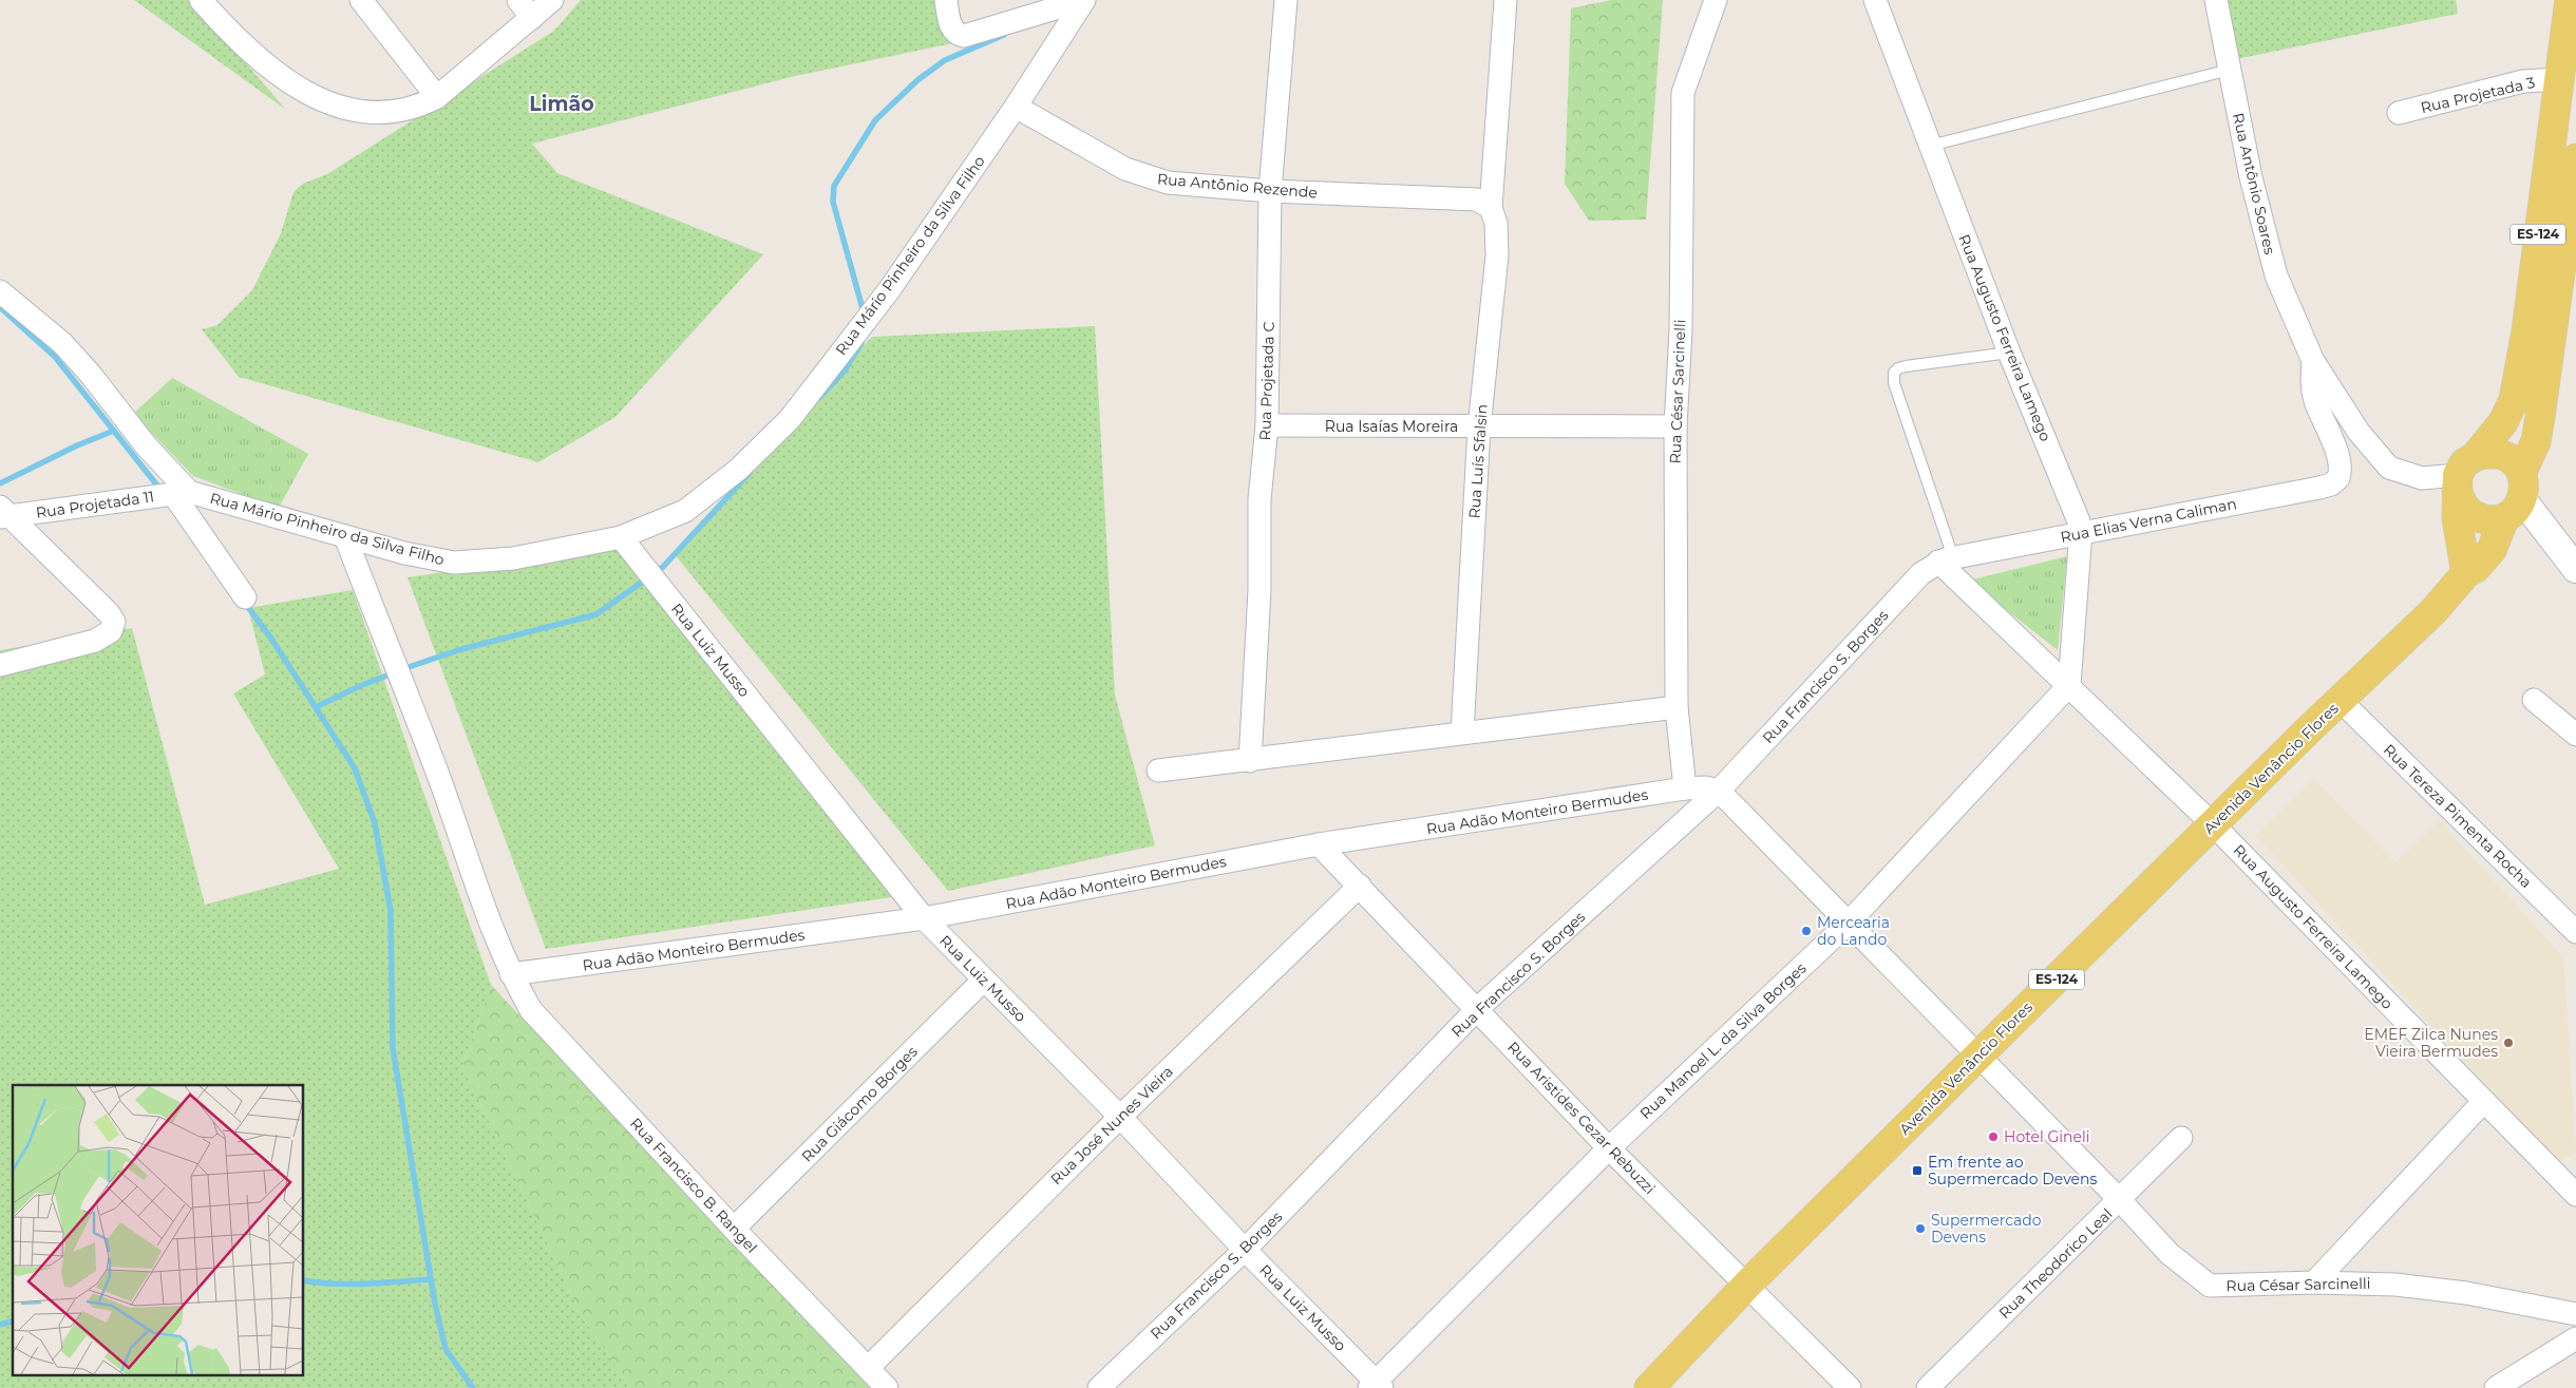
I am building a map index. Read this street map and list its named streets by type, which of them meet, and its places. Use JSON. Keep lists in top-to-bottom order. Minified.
{"streets":{"main road":["ES-124","Avenida Venâncio Flores"],"street":["Rua Projetada 3","Rua Antônio Soares","Rua Antônio Rezende","Rua Mário Pinheiro da Silva Filho","Rua Augusto Ferreira Lamego","Rua Projetada C","Rua César Sarcinelli","Rua Isaías Moreira","Rua Luís Sfalsin","Rua Projetada 11","Rua Elias Verna Caliman","Rua Luiz Musso","Rua Francisco S. Borges","Rua Adão Monteiro Bermudes","Rua Tereza Pimenta Rocha","Rua Manoel L. da Silva Borges","Rua Giácomo Borges","Rua Aristides Cezar Rebuzzi","Rua José Nunes Vieira","Rua Francisco B. Rangel","Rua Theodorico Leal"]},"crossings":[["Rua Projetada 3","ES-124"],["Rua Antônio Soares","ES-124"],["Rua Antônio Soares","Rua Elias Verna Caliman"],["Rua Antônio Soares","Avenida Venâncio Flores"],["Rua Antônio Rezende","Rua Mário Pinheiro da Silva Filho"],["Rua Antônio Rezende","Rua Projetada C"],["Rua Antônio Rezende","Rua Luís Sfalsin"],["ES-124","Avenida Venâncio Flores"],["Rua Mário Pinheiro da Silva Filho","Rua Projetada 11"],["Rua Mário Pinheiro da Silva Filho","Rua Luiz Musso"],["Rua Mário Pinheiro da Silva Filho","Rua Francisco B. Rangel"],["Rua Augusto Ferreira Lamego","Rua Elias Verna Caliman"],["Rua Augusto Ferreira Lamego","Rua Francisco S. Borges"],["Rua Augusto Ferreira Lamego","Avenida Venâncio Flores"],["Rua Augusto Ferreira Lamego","Rua Manoel L. da Silva Borges"],["Rua Projetada C","Rua Isaías Moreira"],["Rua César Sarcinelli","Rua Isaías Moreira"],["Rua César Sarcinelli","Rua Francisco S. Borges"],["Rua César Sarcinelli","Avenida Venâncio Flores"],["Rua César Sarcinelli","Rua Adão Monteiro Bermudes"],["Rua César Sarcinelli","Rua Manoel L. da Silva Borges"],["Rua César Sarcinelli","Rua Theodorico Leal"],["Rua Isaías Moreira","Rua Luís Sfalsin"],["Rua Elias Verna Caliman","Rua Francisco S. Borges"],["Rua Luiz Musso","Rua Francisco S. Borges"],["Rua Luiz Musso","Rua Adão Monteiro Bermudes"],["Rua Luiz Musso","Rua Manoel L. da Silva Borges"],["Rua Luiz Musso","Rua Giácomo Borges"],["Rua Luiz Musso","Rua José Nunes Vieira"],["Rua Francisco S. Borges","Rua Adão Monteiro Bermudes"],["Rua Francisco S. Borges","Rua Aristides Cezar Rebuzzi"],["Avenida Venâncio Flores","Rua Tereza Pimenta Rocha"],["Avenida Venâncio Flores","Rua Aristides Cezar Rebuzzi"],["Rua Adão Monteiro Bermudes","Rua Aristides Cezar Rebuzzi"],["Rua Adão Monteiro Bermudes","Rua Francisco B. Rangel"],["Rua Manoel L. da Silva Borges","Rua Aristides Cezar Rebuzzi"],["Rua Giácomo Borges","Rua Francisco B. Rangel"],["Rua Aristides Cezar Rebuzzi","Rua José Nunes Vieira"],["Rua José Nunes Vieira","Rua Francisco B. Rangel"]],"districts":["Limão"],"places":{"other":["Mercearia do Lando","EMEF Zilca Nunes Vieira Bermudes","Hotel Gineli","Supermercado Devens"],"transit":["Em frente ao Supermercado Devens"]}}
